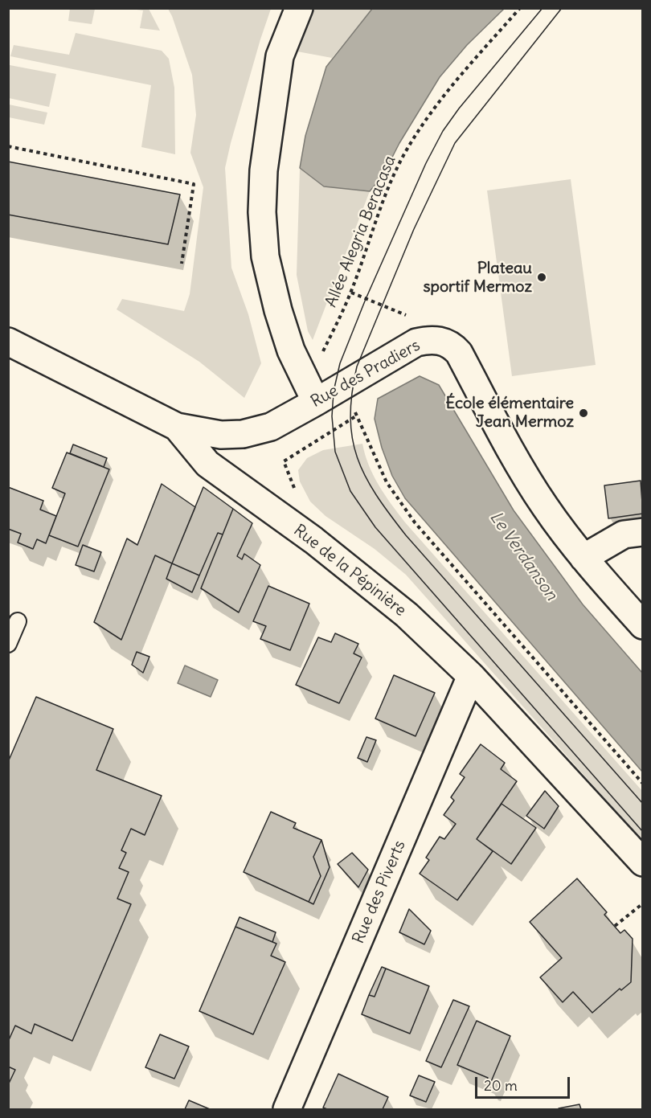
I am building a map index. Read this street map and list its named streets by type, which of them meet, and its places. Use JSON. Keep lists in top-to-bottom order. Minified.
{"streets":{"street":["Rue des Pradiers","Rue de la Pépinière","Rue des Piverts"],"path":["Allée Alegria Beracasa"]},"crossings":[["Rue des Pradiers","Rue de la Pépinière"],["Rue de la Pépinière","Rue des Piverts"]],"water":["Le Verdanson"],"places":["Plateau sportif Mermoz","École élémentaire Jean Mermoz"],"scale_bar":"20 m"}
